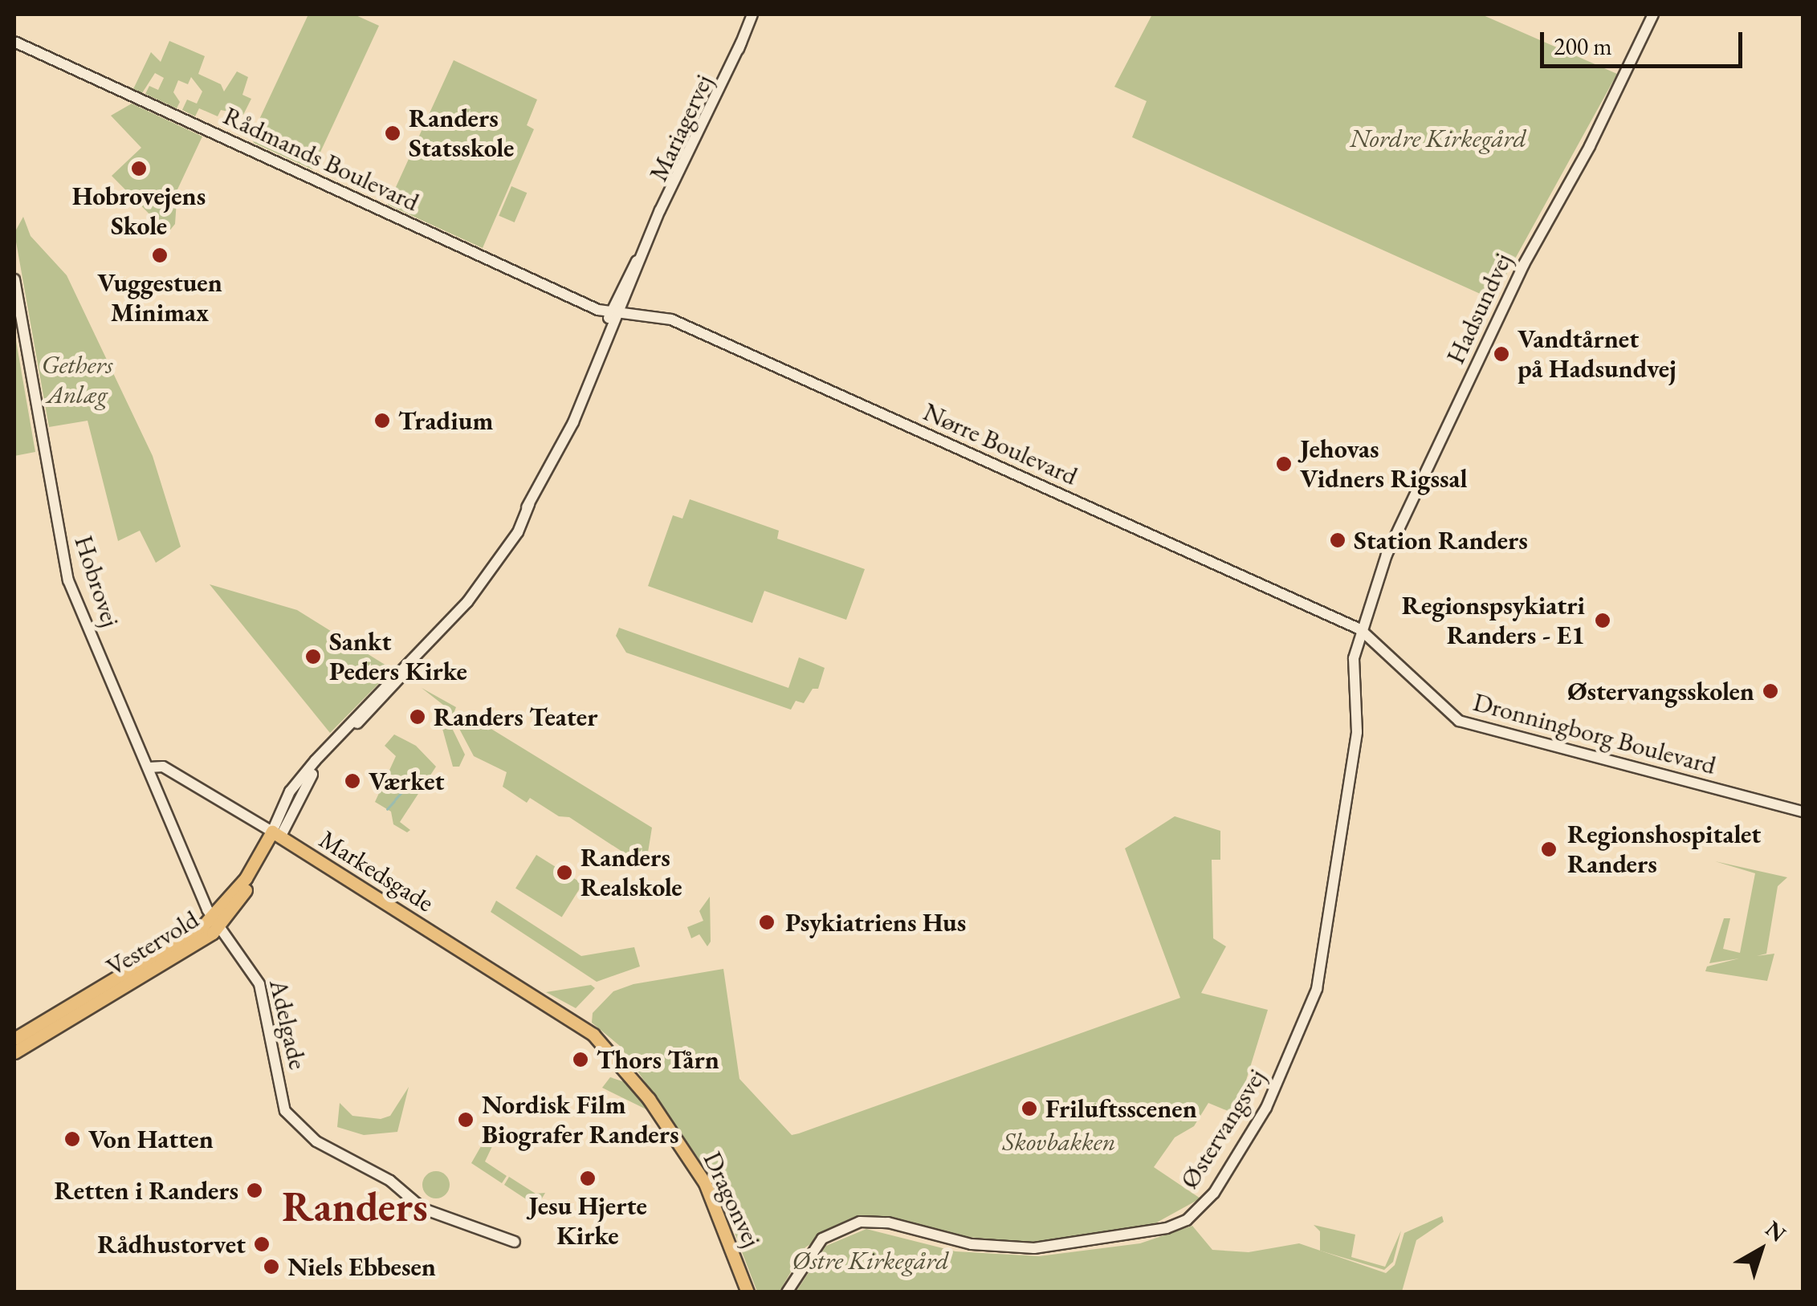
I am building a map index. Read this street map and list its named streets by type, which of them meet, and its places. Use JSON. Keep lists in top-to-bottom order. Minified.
{"streets":{"main road":["Markedsgade","Vestervold","Dragonvej"],"street":["Mariagervej","Rådmands Boulevard","Hadsundvej","Nørre Boulevard","Hobrovej","Dronningborg Boulevard","Adelgade","Østervangsvej"]},"crossings":[["Mariagervej","Rådmands Boulevard"],["Mariagervej","Nørre Boulevard"],["Mariagervej","Markedsgade"],["Mariagervej","Vestervold"],["Rådmands Boulevard","Nørre Boulevard"],["Hadsundvej","Nørre Boulevard"],["Hadsundvej","Dronningborg Boulevard"],["Hadsundvej","Østervangsvej"],["Nørre Boulevard","Dronningborg Boulevard"],["Nørre Boulevard","Østervangsvej"],["Hobrovej","Markedsgade"],["Hobrovej","Vestervold"],["Hobrovej","Adelgade"],["Dronningborg Boulevard","Østervangsvej"],["Markedsgade","Vestervold"],["Markedsgade","Dragonvej"],["Vestervold","Adelgade"]],"districts":["Randers"],"parks":["Nordre Kirkegård","Gethers Anlæg","Skovbakken","Østre Kirkegård"],"places":["Randers Statsskole","Hobrovejens Skole","Vuggestuen Minimax","Vandtårnet på Hadsundvej","Tradium","Jehovas Vidners Rigssal","Station Randers","Regionspsykiatri Randers - E1","Sankt Peders Kirke","Østervangsskolen","Randers Teater","Værket","Regionshospitalet Randers","Randers Realskole","Psykiatriens Hus","Thors Tårn","Friluftsscenen","Nordisk Film Biografer Randers","Von Hatten","Jesu Hjerte Kirke","Retten i Randers","Rådhustorvet","Niels Ebbesen"],"scale_bar":"200 m","north":"top right"}
